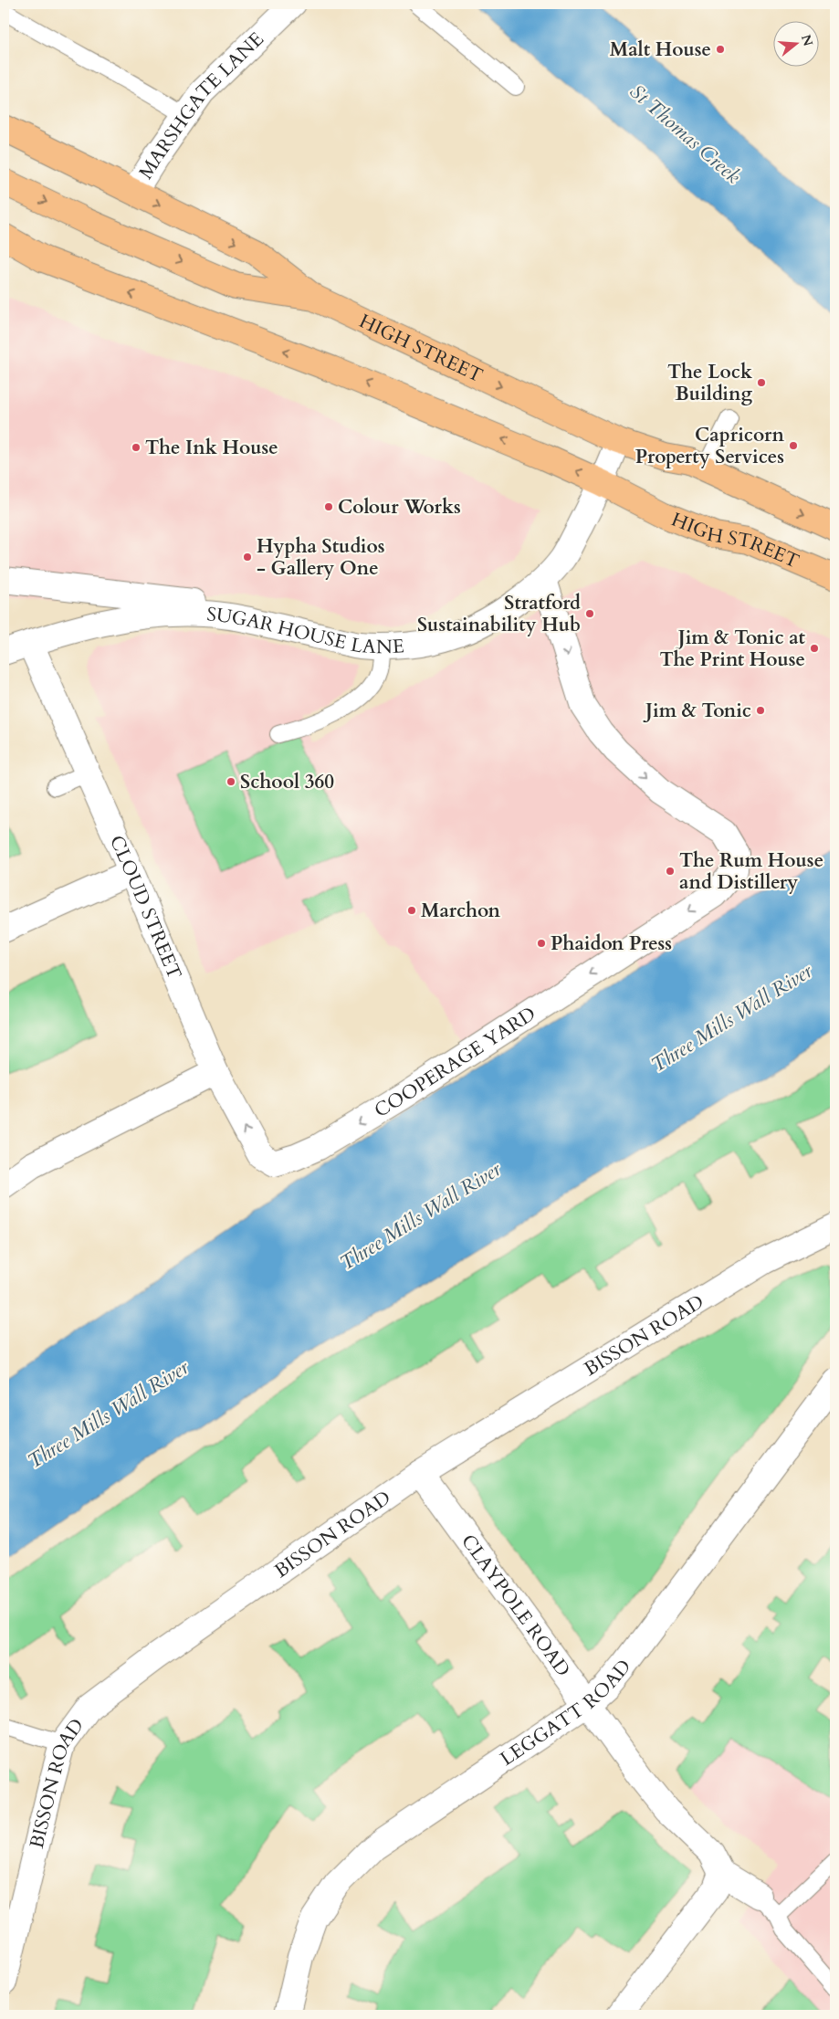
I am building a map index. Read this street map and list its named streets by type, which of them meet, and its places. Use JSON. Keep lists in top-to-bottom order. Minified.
{"streets":{"main road":["HIGH STREET"],"street":["MARSHGATE LANE","SUGAR HOUSE LANE","CLOUD STREET","COOPERAGE YARD","BISSON ROAD","CLAYPOLE ROAD","LEGGATT ROAD"]},"crossings":[["HIGH STREET","SUGAR HOUSE LANE"],["SUGAR HOUSE LANE","CLOUD STREET"],["SUGAR HOUSE LANE","COOPERAGE YARD"],["CLOUD STREET","COOPERAGE YARD"],["BISSON ROAD","CLAYPOLE ROAD"],["CLAYPOLE ROAD","LEGGATT ROAD"]],"water":["St Thomas Creek","Three Mills Wall River"],"places":["Malt House","The Lock Building","Capricorn Property Services","The Ink House","Colour Works","Hypha Studios - Gallery One","Stratford Sustainability Hub","Jim & Tonic at The Print House","Jim & Tonic","School 360","The Rum House and Distillery","Marchon","Phaidon Press"],"north":"right"}
